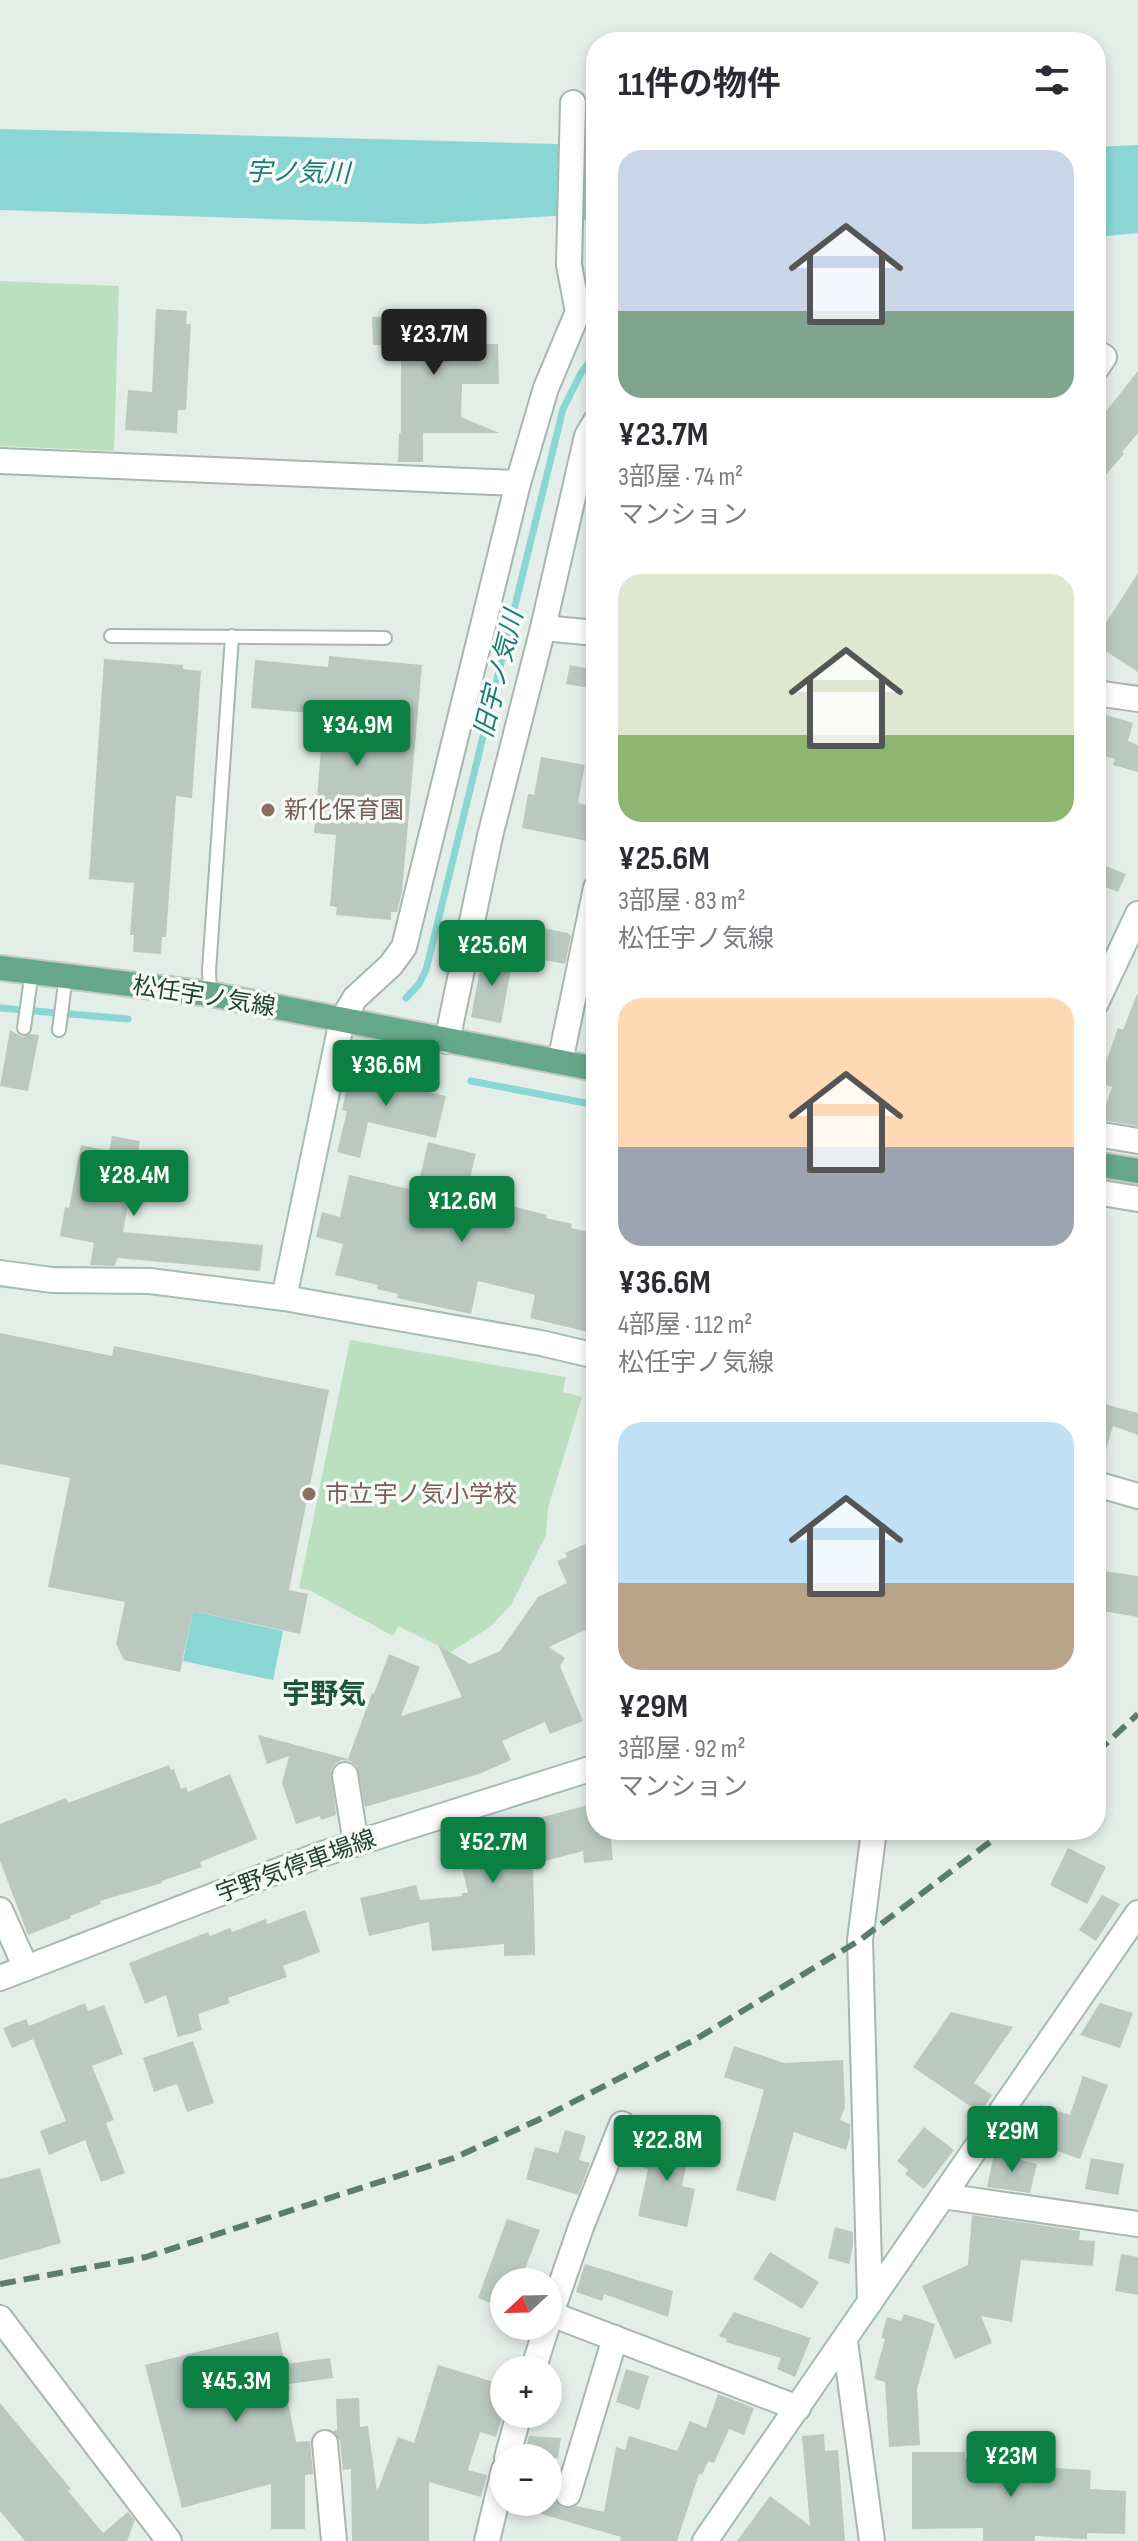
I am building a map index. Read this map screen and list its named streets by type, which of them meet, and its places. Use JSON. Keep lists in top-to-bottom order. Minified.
{"streets":{"main road":["松任宇ノ気線"],"street":["宇野気停車場線"]},"districts":["宇野気"],"water":["宇ノ気川","旧宇ノ気川"],"places":["新化保育園","市立宇ノ気小学校"],"north":"left","page":{"heading":"11件の物件","list":[{"name":"¥23.7M","note":"3部屋 · 74 m² · マンション"},{"name":"¥25.6M","note":"3部屋 · 83 m² · 松任宇ノ気線"},{"name":"¥36.6M","note":"4部屋 · 112 m² · 松任宇ノ気線"},{"name":"¥29M","note":"3部屋 · 92 m² · マンション"}],"price":["¥23.7M","¥34.9M","¥25.6M","¥36.6M","¥28.4M","¥12.6M","¥52.7M","¥29M","¥22.8M","¥45.3M","¥23M"],"map_buttons":["+","−"]}}
